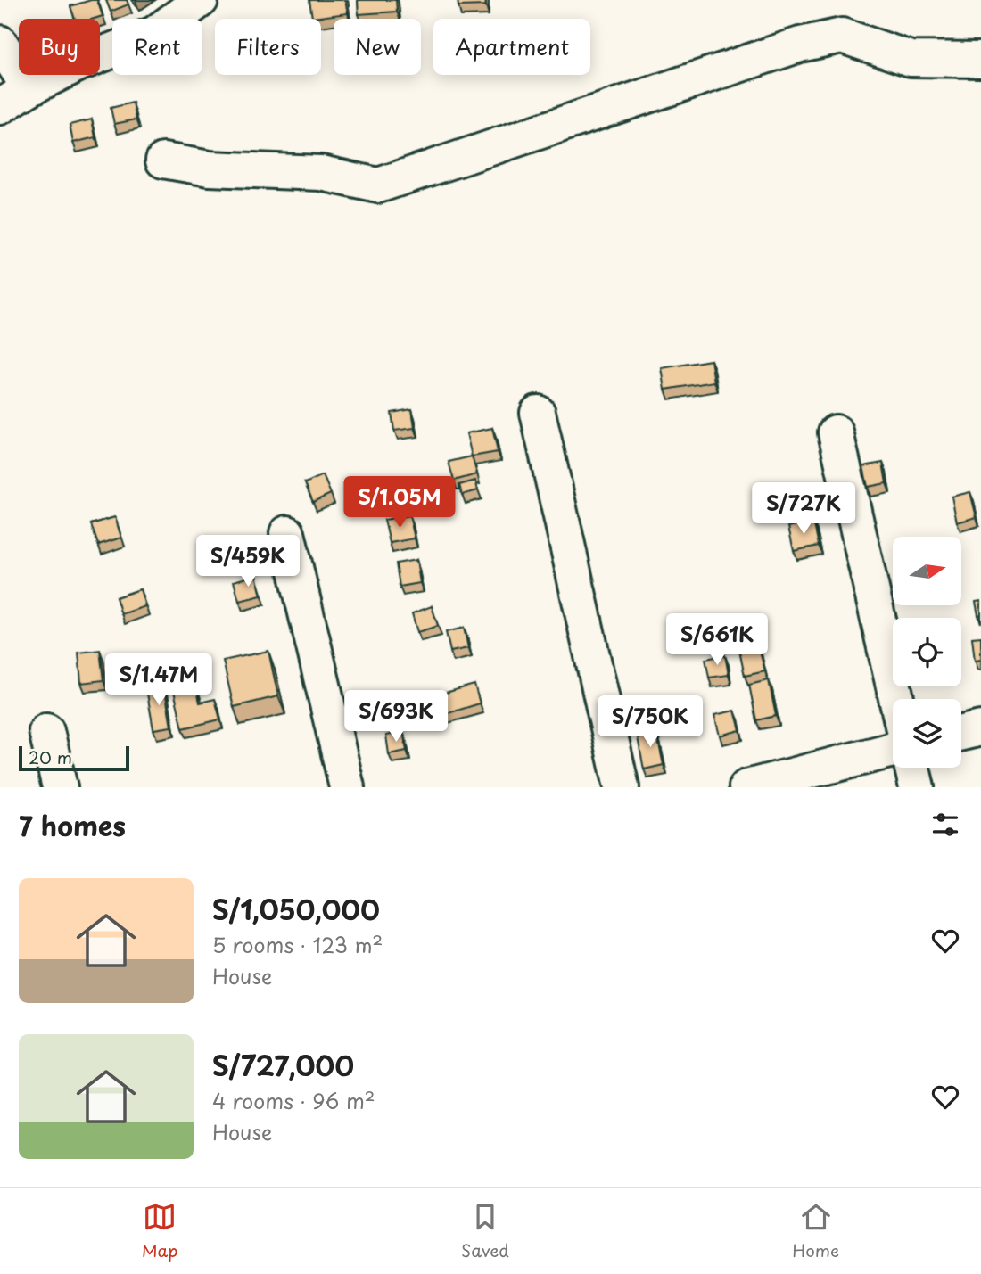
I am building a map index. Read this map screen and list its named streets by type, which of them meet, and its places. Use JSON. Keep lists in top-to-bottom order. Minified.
{"scale_bar":"20 m","north":"right","page":{"chip":["Buy","Rent","Filters","New","Apartment"],"price":["S/1.05M","S/727K","S/459K","S/661K","S/1.47M","S/693K","S/750K"],"scale":"20 m","heading":"7 homes","list":[{"name":"S/1,050,000","note":"5 rooms · 123 m² · House"},{"name":"S/727,000","note":"4 rooms · 96 m² · House"}],"tabs":["Map","Saved","Home"]}}
